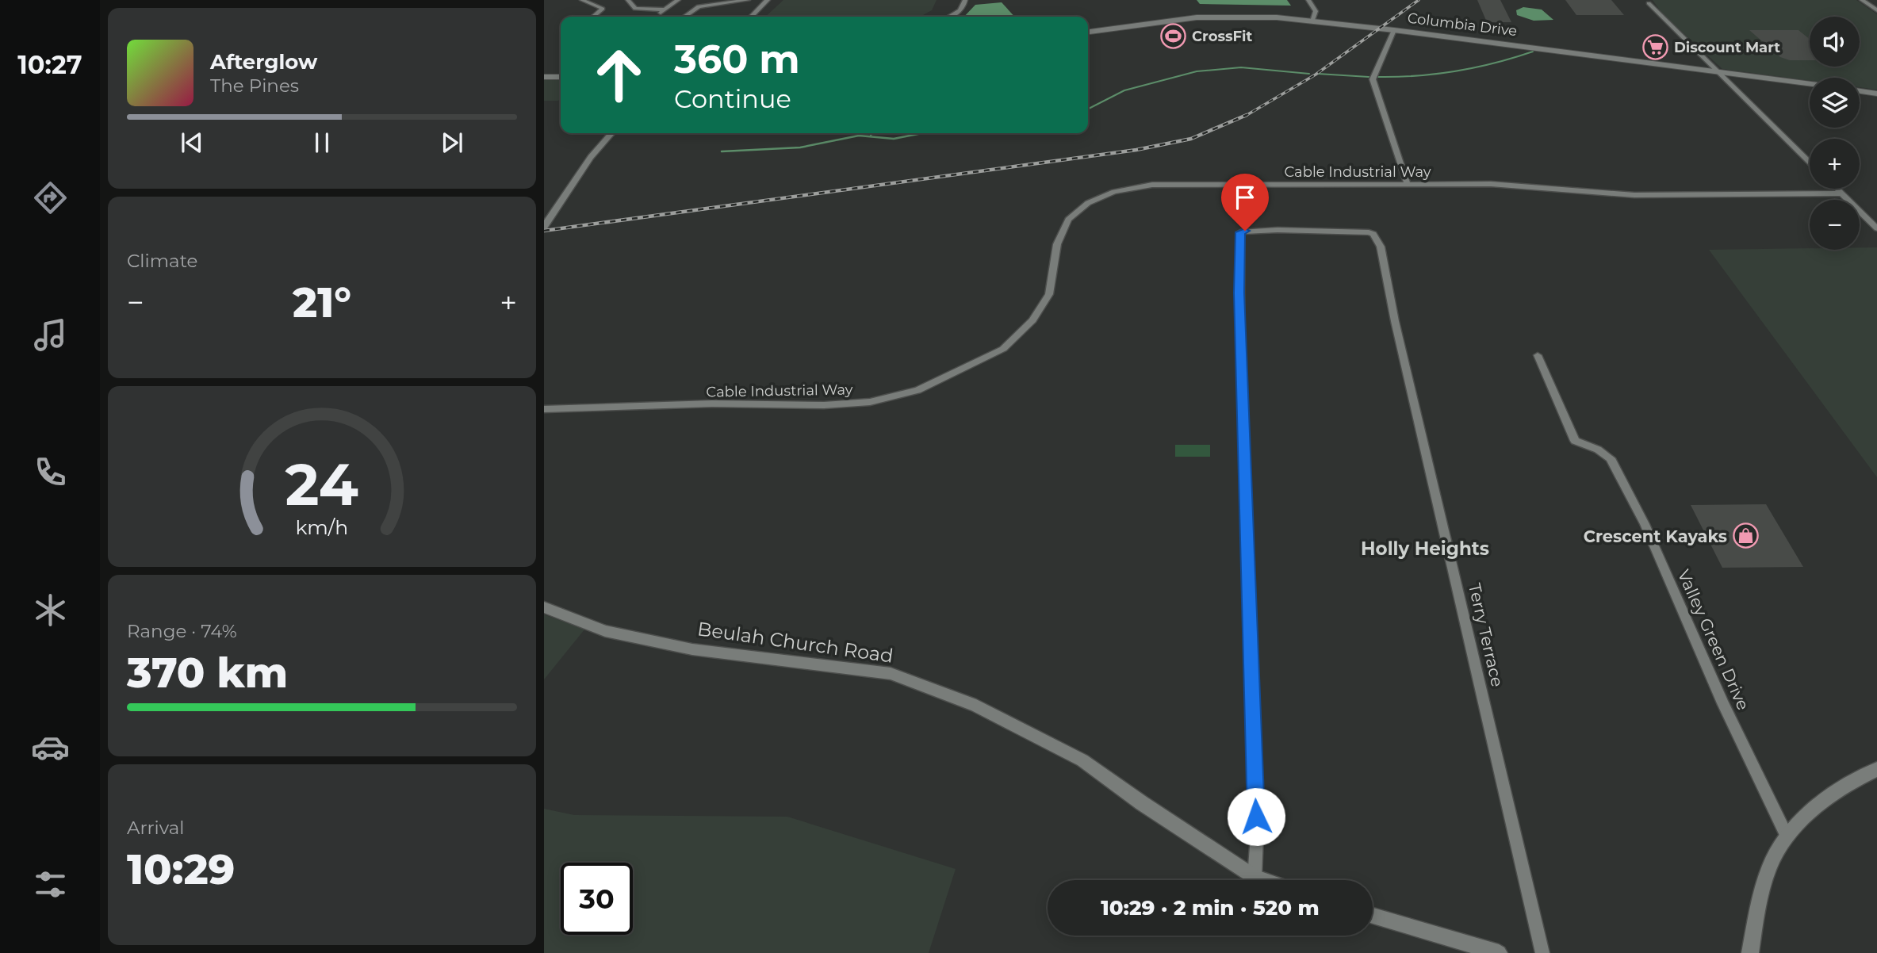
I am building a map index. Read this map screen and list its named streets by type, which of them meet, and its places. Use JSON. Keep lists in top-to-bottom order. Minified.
{"streets":{"main road":["Columbia Drive"],"street":["Cable Industrial Way","Terry Terrace","Valley Green Drive","Beulah Church Road"]},"crossings":[["Terry Terrace","Beulah Church Road"]],"districts":["Holly Heights"],"places":{"sports":["CrossFit"],"supermarket":["Discount Mart"],"shop":["Crescent Kayaks"]},"page":{"tabs":"10:27","map_buttons":["+","−"],"turn":["360 m","Continue"],"song":["Afterglow","The Pines"],"tile":["Climate",["Range · 74%","370 km"],["Arrival","10:29"]],"heat":["−","21°","+"],"limit":"30","trip":"10:29 · 2 min · 520 m","gauge":["24","km/h"]}}
